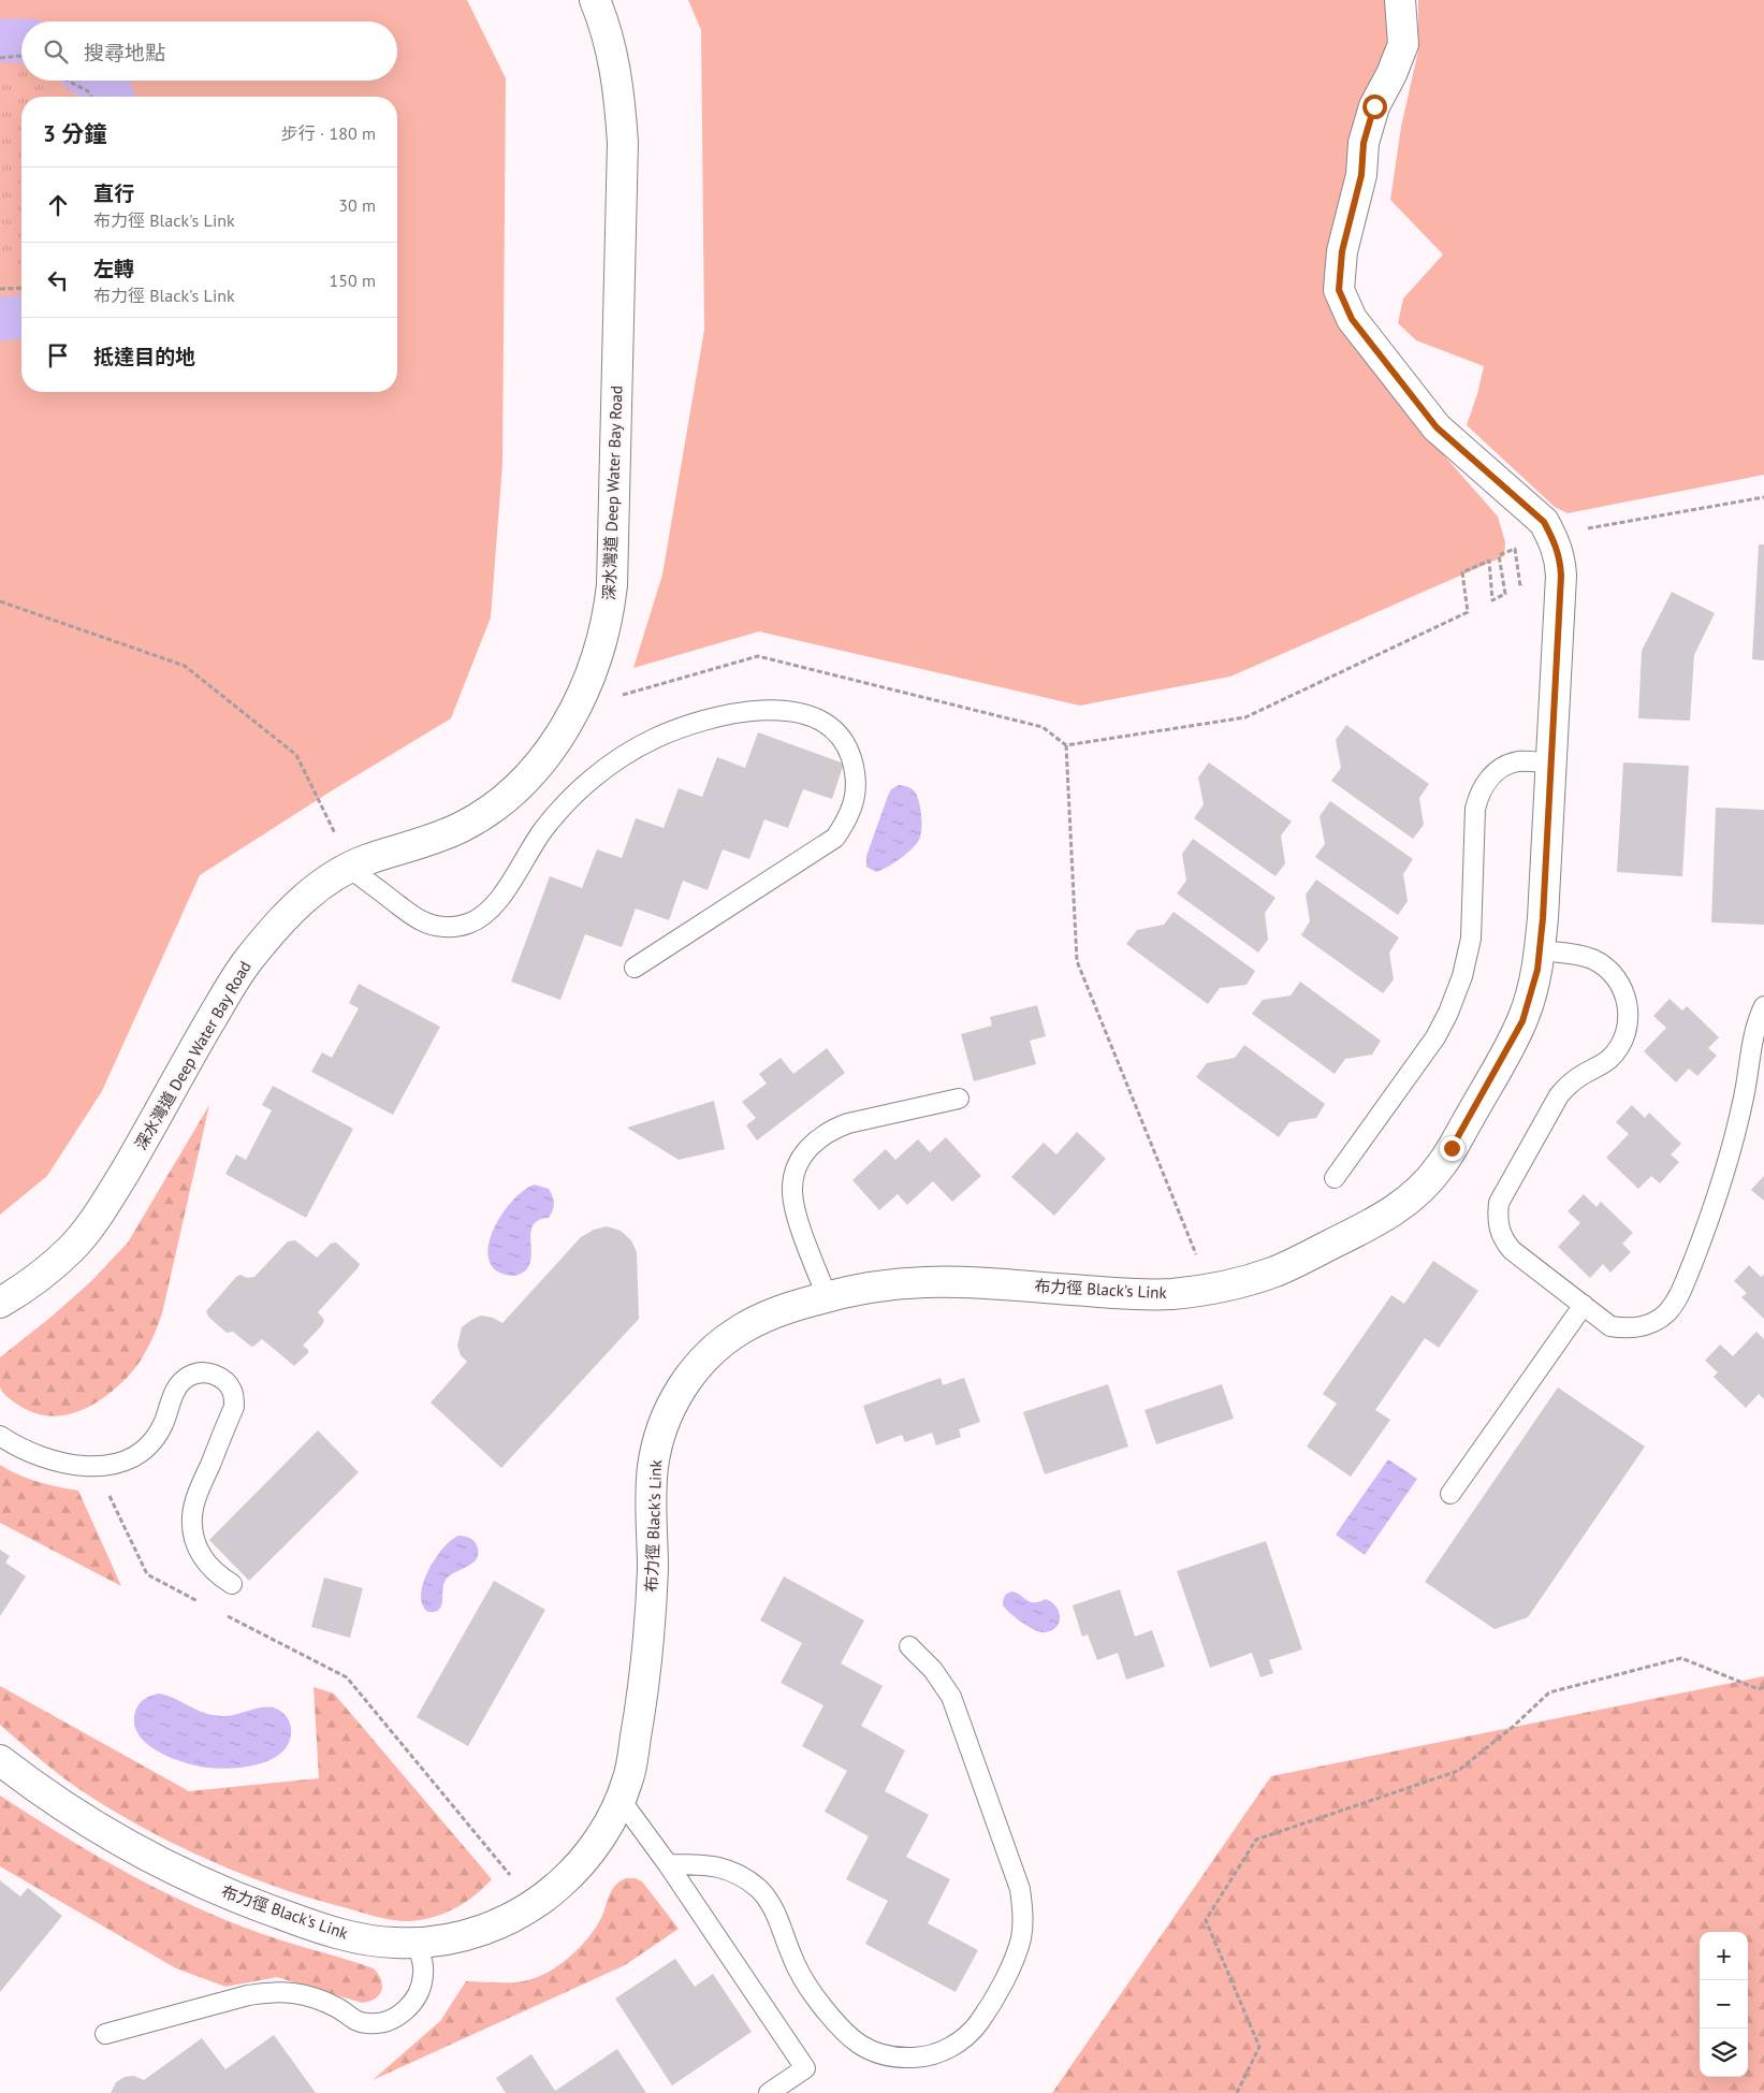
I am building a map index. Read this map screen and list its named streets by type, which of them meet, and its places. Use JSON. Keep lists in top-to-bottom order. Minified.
{"streets":{"street":["深水灣道 Deep Water Bay Road","布力徑 Black's Link"]},"page":{"search":"搜尋地點","heading":["3 分鐘","步行 · 180 m"],"list":[["直行","布力徑 Black's Link","30 m"],["左轉","布力徑 Black's Link","150 m"],"抵達目的地"],"map_buttons":["+","−"]}}
